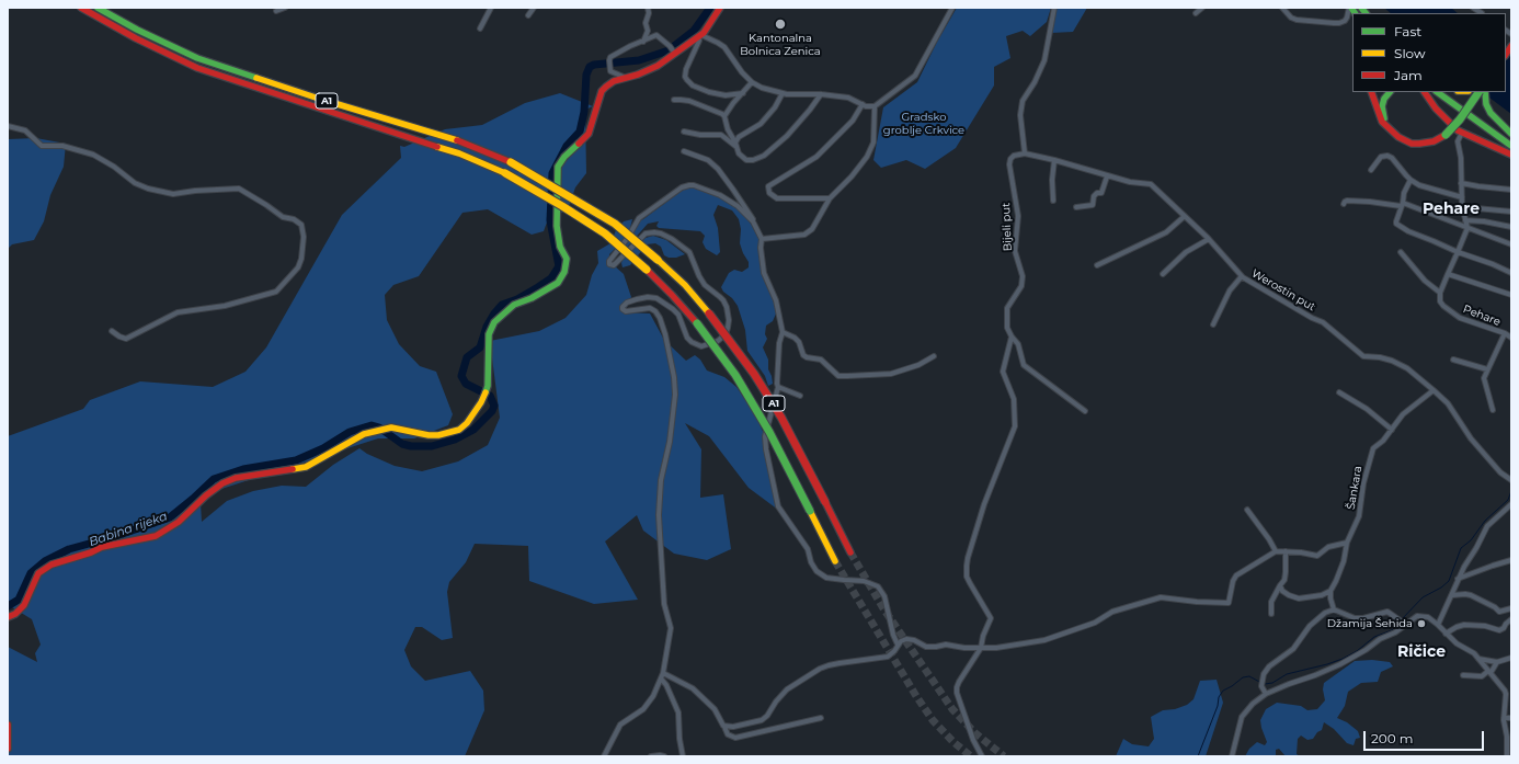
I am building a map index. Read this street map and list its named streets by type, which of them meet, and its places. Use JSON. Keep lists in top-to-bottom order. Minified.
{"streets":{"main road":["A1"],"street":["Bijeli put","Werostin put","Pehare","Šankara"]},"crossings":[["Bijeli put","Werostin put"],["Werostin put","Šankara"]],"districts":["Pehare","Ričice"],"water":["Babina rijeka"],"parks":["Gradsko groblje Crkvice"],"places":["Kantonalna Bolnica Zenica","Džamija Šehida"],"legend":["Fast","Slow","Jam"],"scale_bar":"200 m"}
